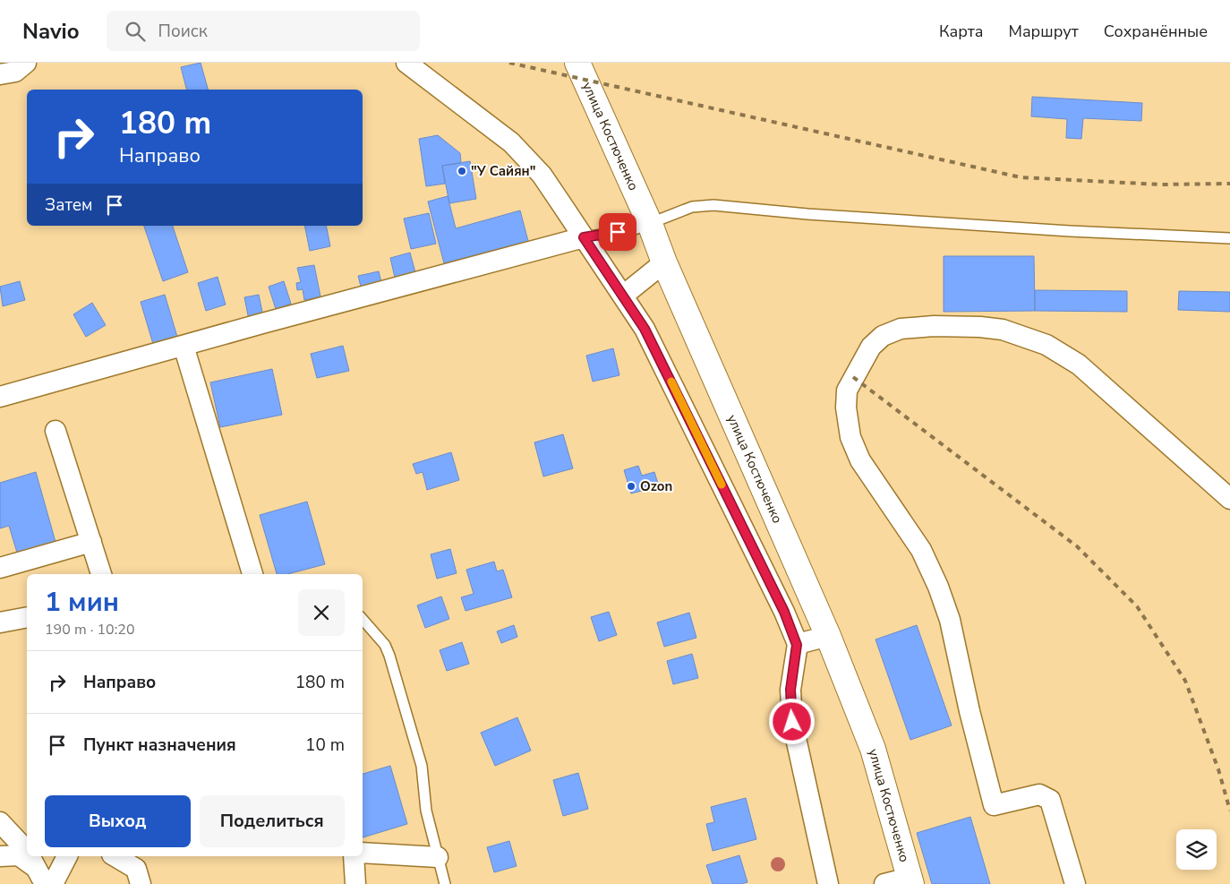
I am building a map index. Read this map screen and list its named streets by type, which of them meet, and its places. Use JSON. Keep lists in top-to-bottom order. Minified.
{"streets":{"street":["улица Костюченко"]},"places":["\"У Сайян\"","Ozon"],"page":{"header":"Navio","search":"Поиск","nav":["Карта","Маршрут","Сохранённые"],"turn":["180 m","Направо"],"then":"Затем","heading":["1 мин","190 m · 10:20"],"list":[{"name":"Направо","value":"180 m"},{"name":"Пункт назначения","value":"10 m"}],"buttons":["Выход","Поделиться"]}}
